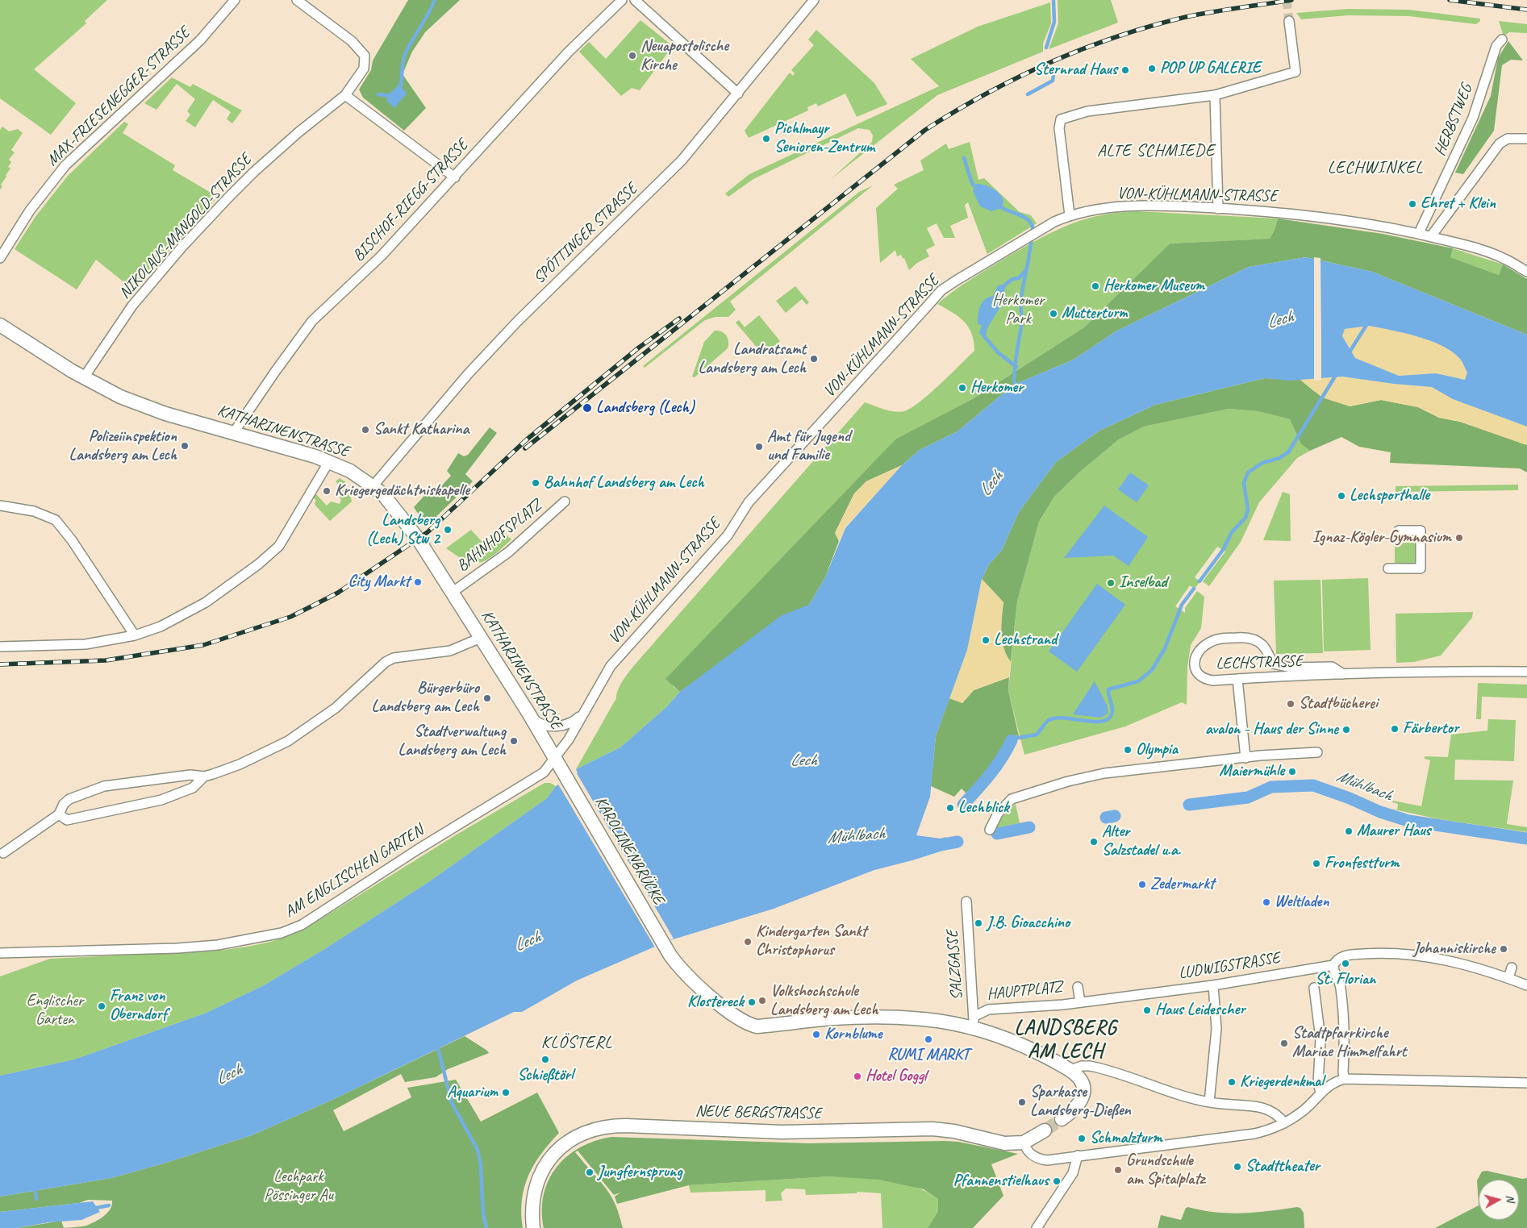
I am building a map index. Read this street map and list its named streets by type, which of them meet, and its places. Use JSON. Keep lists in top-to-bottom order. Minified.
{"streets":{"main road":["KATHARINENSTRASSE","KAROLINENBRÜCKE","NEUE BERGSTRASSE"],"street":["MAX-FRIESENEGGER-STRASSE","HERBSTWEG","VON-KÜHLMANN-STRASSE","BISCHOF-RIEGG-STRASSE","NIKOLAUS-MANGOLD-STRASSE","SPÖTTINGER STRASSE","BAHNHOFSPLATZ","LECHSTRASSE","AM ENGLISCHEN GARTEN","SALZGASSE","LUDWIGSTRASSE","HAUPTPLATZ"]},"crossings":[["HERBSTWEG","VON-KÜHLMANN-STRASSE"],["VON-KÜHLMANN-STRASSE","KATHARINENSTRASSE"],["VON-KÜHLMANN-STRASSE","AM ENGLISCHEN GARTEN"],["BISCHOF-RIEGG-STRASSE","KATHARINENSTRASSE"],["NIKOLAUS-MANGOLD-STRASSE","KATHARINENSTRASSE"],["SPÖTTINGER STRASSE","KATHARINENSTRASSE"],["KATHARINENSTRASSE","BAHNHOFSPLATZ"],["KATHARINENSTRASSE","KAROLINENBRÜCKE"],["KATHARINENSTRASSE","AM ENGLISCHEN GARTEN"],["KAROLINENBRÜCKE","SALZGASSE"],["KAROLINENBRÜCKE","HAUPTPLATZ"],["SALZGASSE","HAUPTPLATZ"],["LUDWIGSTRASSE","HAUPTPLATZ"]],"districts":["ALTE SCHMIEDE","LECHWINKEL","LANDSBERG AM LECH","KLÖSTERL"],"water":["Lech","Mühlbach"],"parks":["Herkomer Park","Englischer Garten","Lechpark Pössinger Au"],"places":["Neuapostolische Kirche","POP UP GALERIE","Sternrad Haus","Pichlmayr Senioren-Zentrum","Ehret + Klein","Herkomer Museum","Mutterturm","Landratsamt Landsberg am Lech","Herkomer","Landsberg (Lech)","Sankt Katharina","Polizeiinspektion Landsberg am Lech","Amt für Jugend und Familie","Bahnhof Landsberg am Lech","Kriegergedächtniskapelle","Lechsporthalle","Landsberg (Lech) Stw 2","Ignaz-Kögler-Gymnasium","City Markt","Inselbad","Lechstrand","Bürgerbüro Landsberg am Lech","Stadtbücherei","Färbertor","avalon - Haus der Sinne","Stadtverwaltung Landsberg am Lech","Olympia","Maiermühle","Lechblick","Maurer Haus","Alter Salzstadel u.a.","Fronfestturm","Zedermarkt","Weltladen","J.B. Gioacchino","Kindergarten Sankt Christophorus","Johanniskirche","St. Florian","Volkshochschule Landsberg am Lech","Klostereck","Franz von Oberndorf","Haus Leidescher","Kornblume","RUMI MARKT","Stadtpfarrkirche Mariae Himmelfahrt","Schießtörl","Hotel Goggl","Kriegerdenkmal","Aquarium","Sparkasse Landsberg-Dießen","Schmalzturm","Stadttheater","Grundschule am Spitalplatz","Jungfernsprung","Pfannenstielhaus"],"north":"right"}
